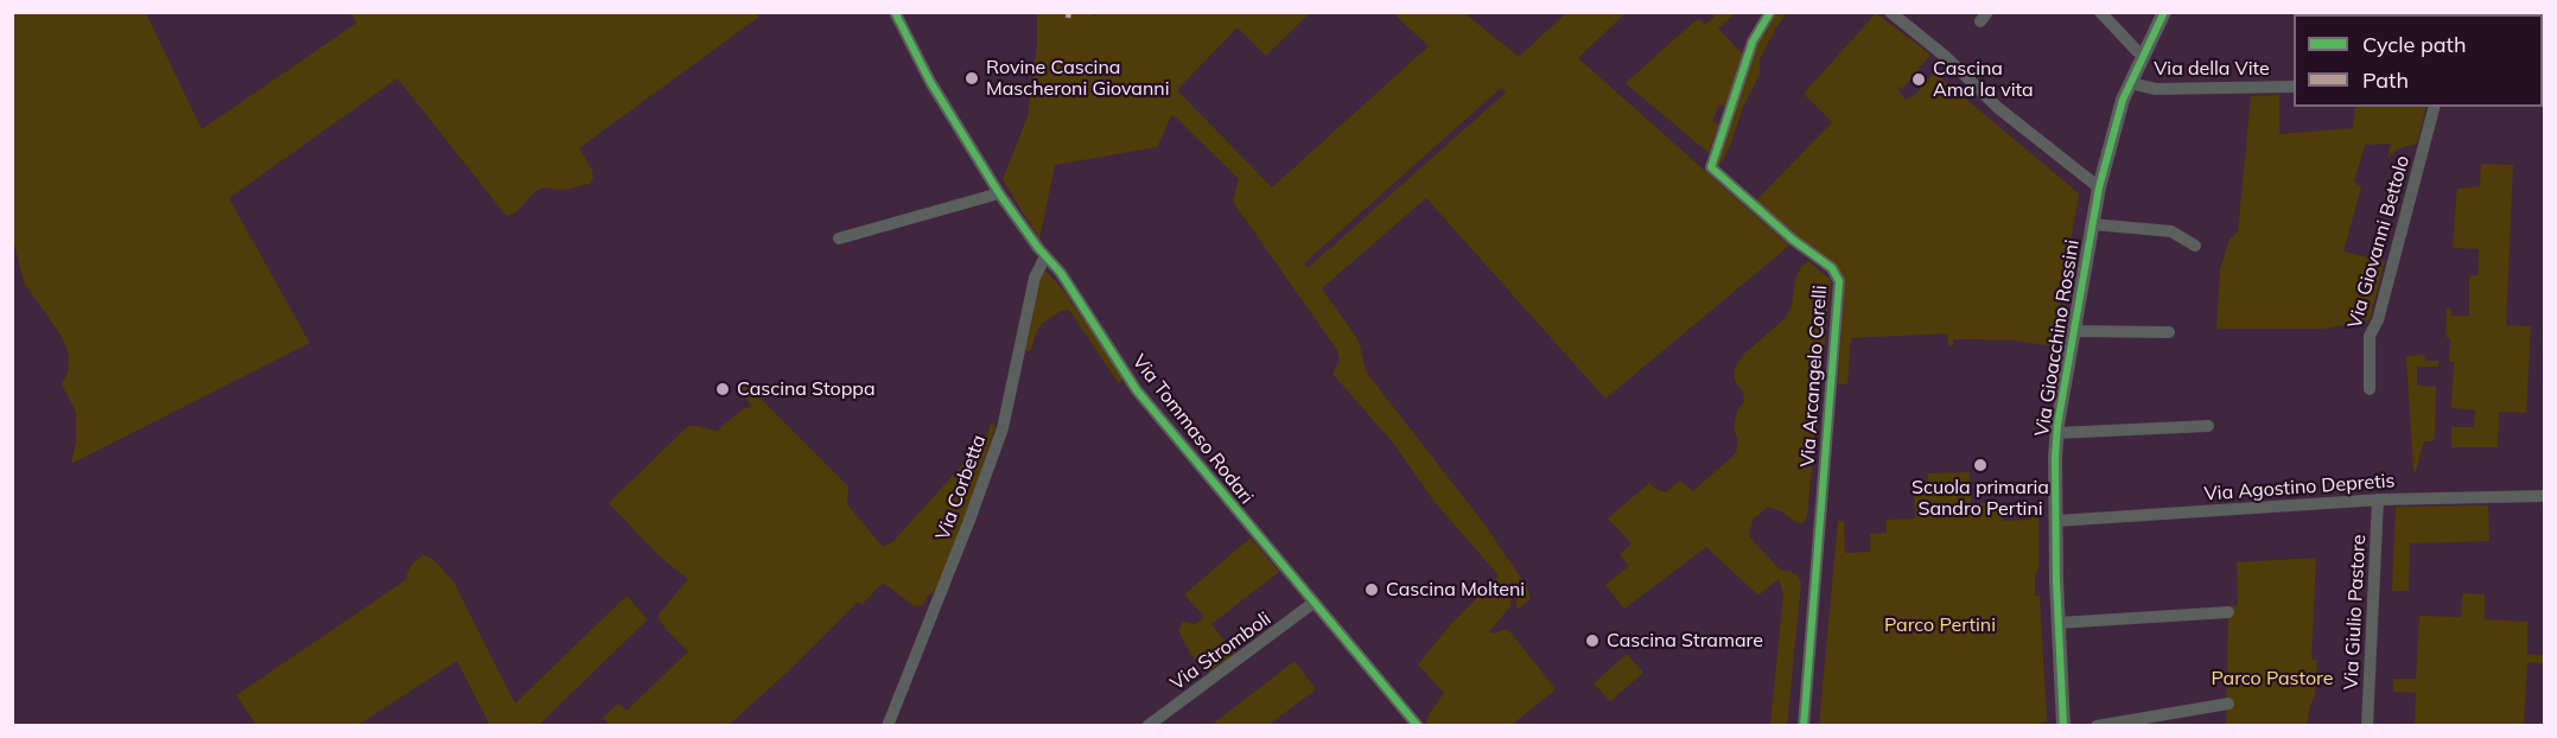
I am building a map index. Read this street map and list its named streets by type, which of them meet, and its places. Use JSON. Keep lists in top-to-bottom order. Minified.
{"streets":{"street":["Via della Vite","Via Giovanni Bettolo","Via Gioacchino Rossini","Via Arcangelo Corelli","Via Tommaso Rodari","Via Corbetta","Via Agostino Depretis","Via Giulio Pastore","Via Stromboli"]},"crossings":[["Via della Vite","Via Gioacchino Rossini"],["Via Gioacchino Rossini","Via Agostino Depretis"],["Via Tommaso Rodari","Via Corbetta"],["Via Tommaso Rodari","Via Stromboli"],["Via Agostino Depretis","Via Giulio Pastore"]],"parks":["Parco Pertini","Parco Pastore"],"places":["Rovine Cascina Mascheroni Giovanni","Cascina Ama la vita","Cascina Stoppa","Scuola primaria Sandro Pertini","Cascina Molteni","Cascina Stramare"],"legend":["Cycle path","Path"]}
